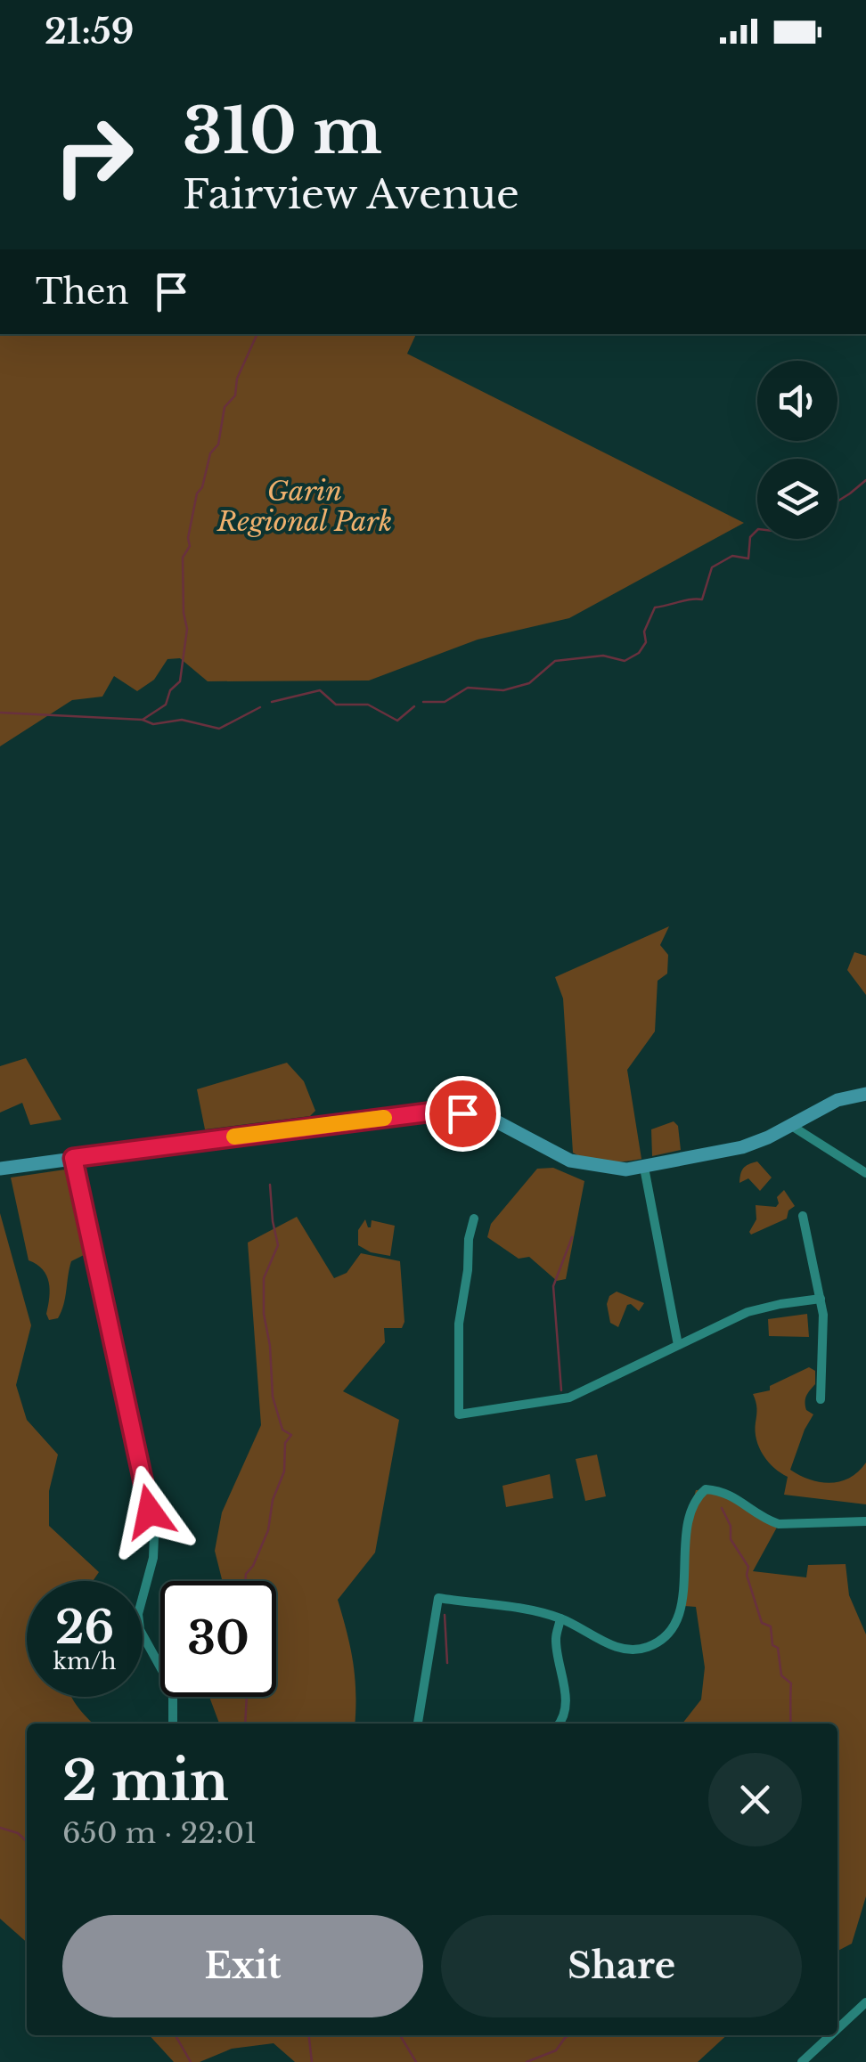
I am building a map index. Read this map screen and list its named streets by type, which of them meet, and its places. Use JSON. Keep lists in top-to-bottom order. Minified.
{"parks":["Garin Regional Park"],"page":{"status":"21:59","turn":["310 m","Fairview Avenue"],"then":"Then","speed":"26 km/h","limit":"30","heading":["2 min","650 m · 22:01"],"buttons":["Exit","Share"]}}
